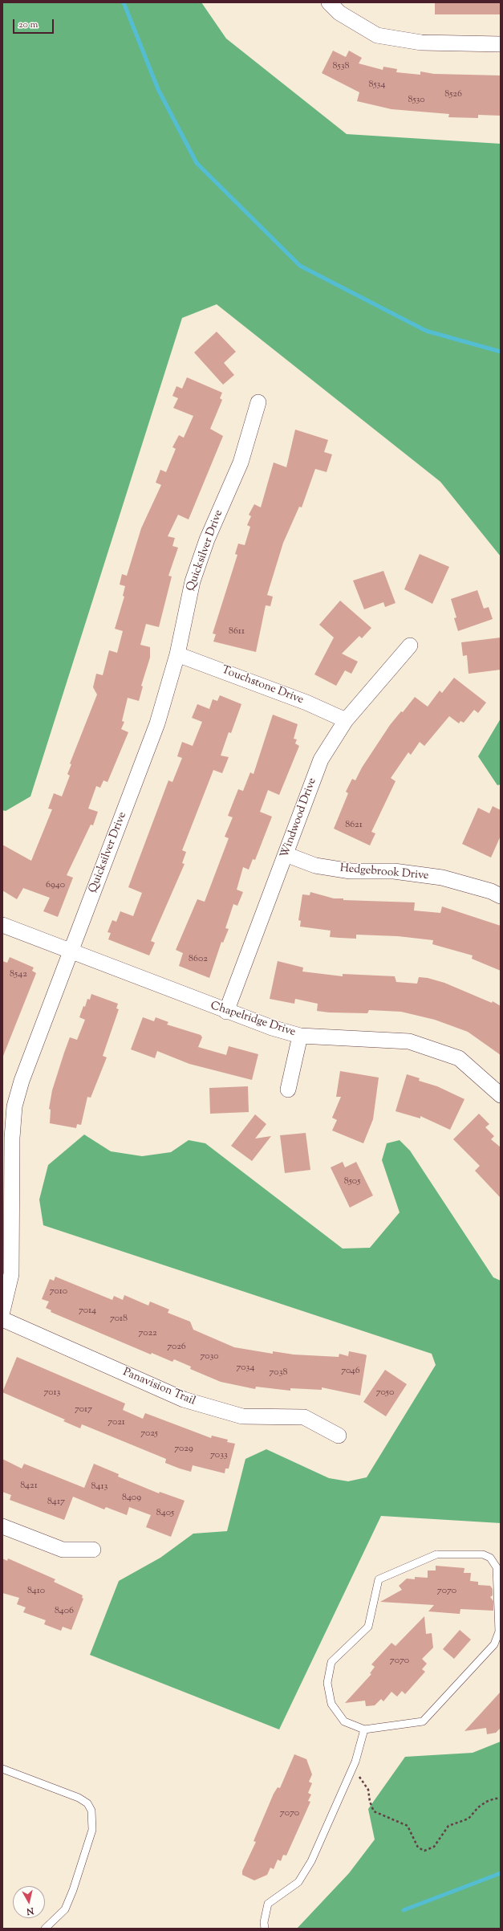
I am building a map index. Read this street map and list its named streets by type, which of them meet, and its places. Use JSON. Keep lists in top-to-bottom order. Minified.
{"streets":{"street":["Quicksilver Drive","Touchstone Drive","Windwood Drive","Hedgebrook Drive","Chapelridge Drive","Panavision Trail"]},"crossings":[["Quicksilver Drive","Touchstone Drive"],["Quicksilver Drive","Chapelridge Drive"],["Touchstone Drive","Windwood Drive"],["Windwood Drive","Hedgebrook Drive"],["Windwood Drive","Chapelridge Drive"]],"house_numbers":["8538","8534","8526","8530","8611","8621","6940","8602","8542","8505","7010","7014","7018","7022","7026","7030","7034","7046","7038","7013","7050","7017","7021","7025","7029","7033","8421","8413","8409","8417","8405","8410","7070","8406","7070","7070"],"scale_bar":"20 m","north":"bottom"}
